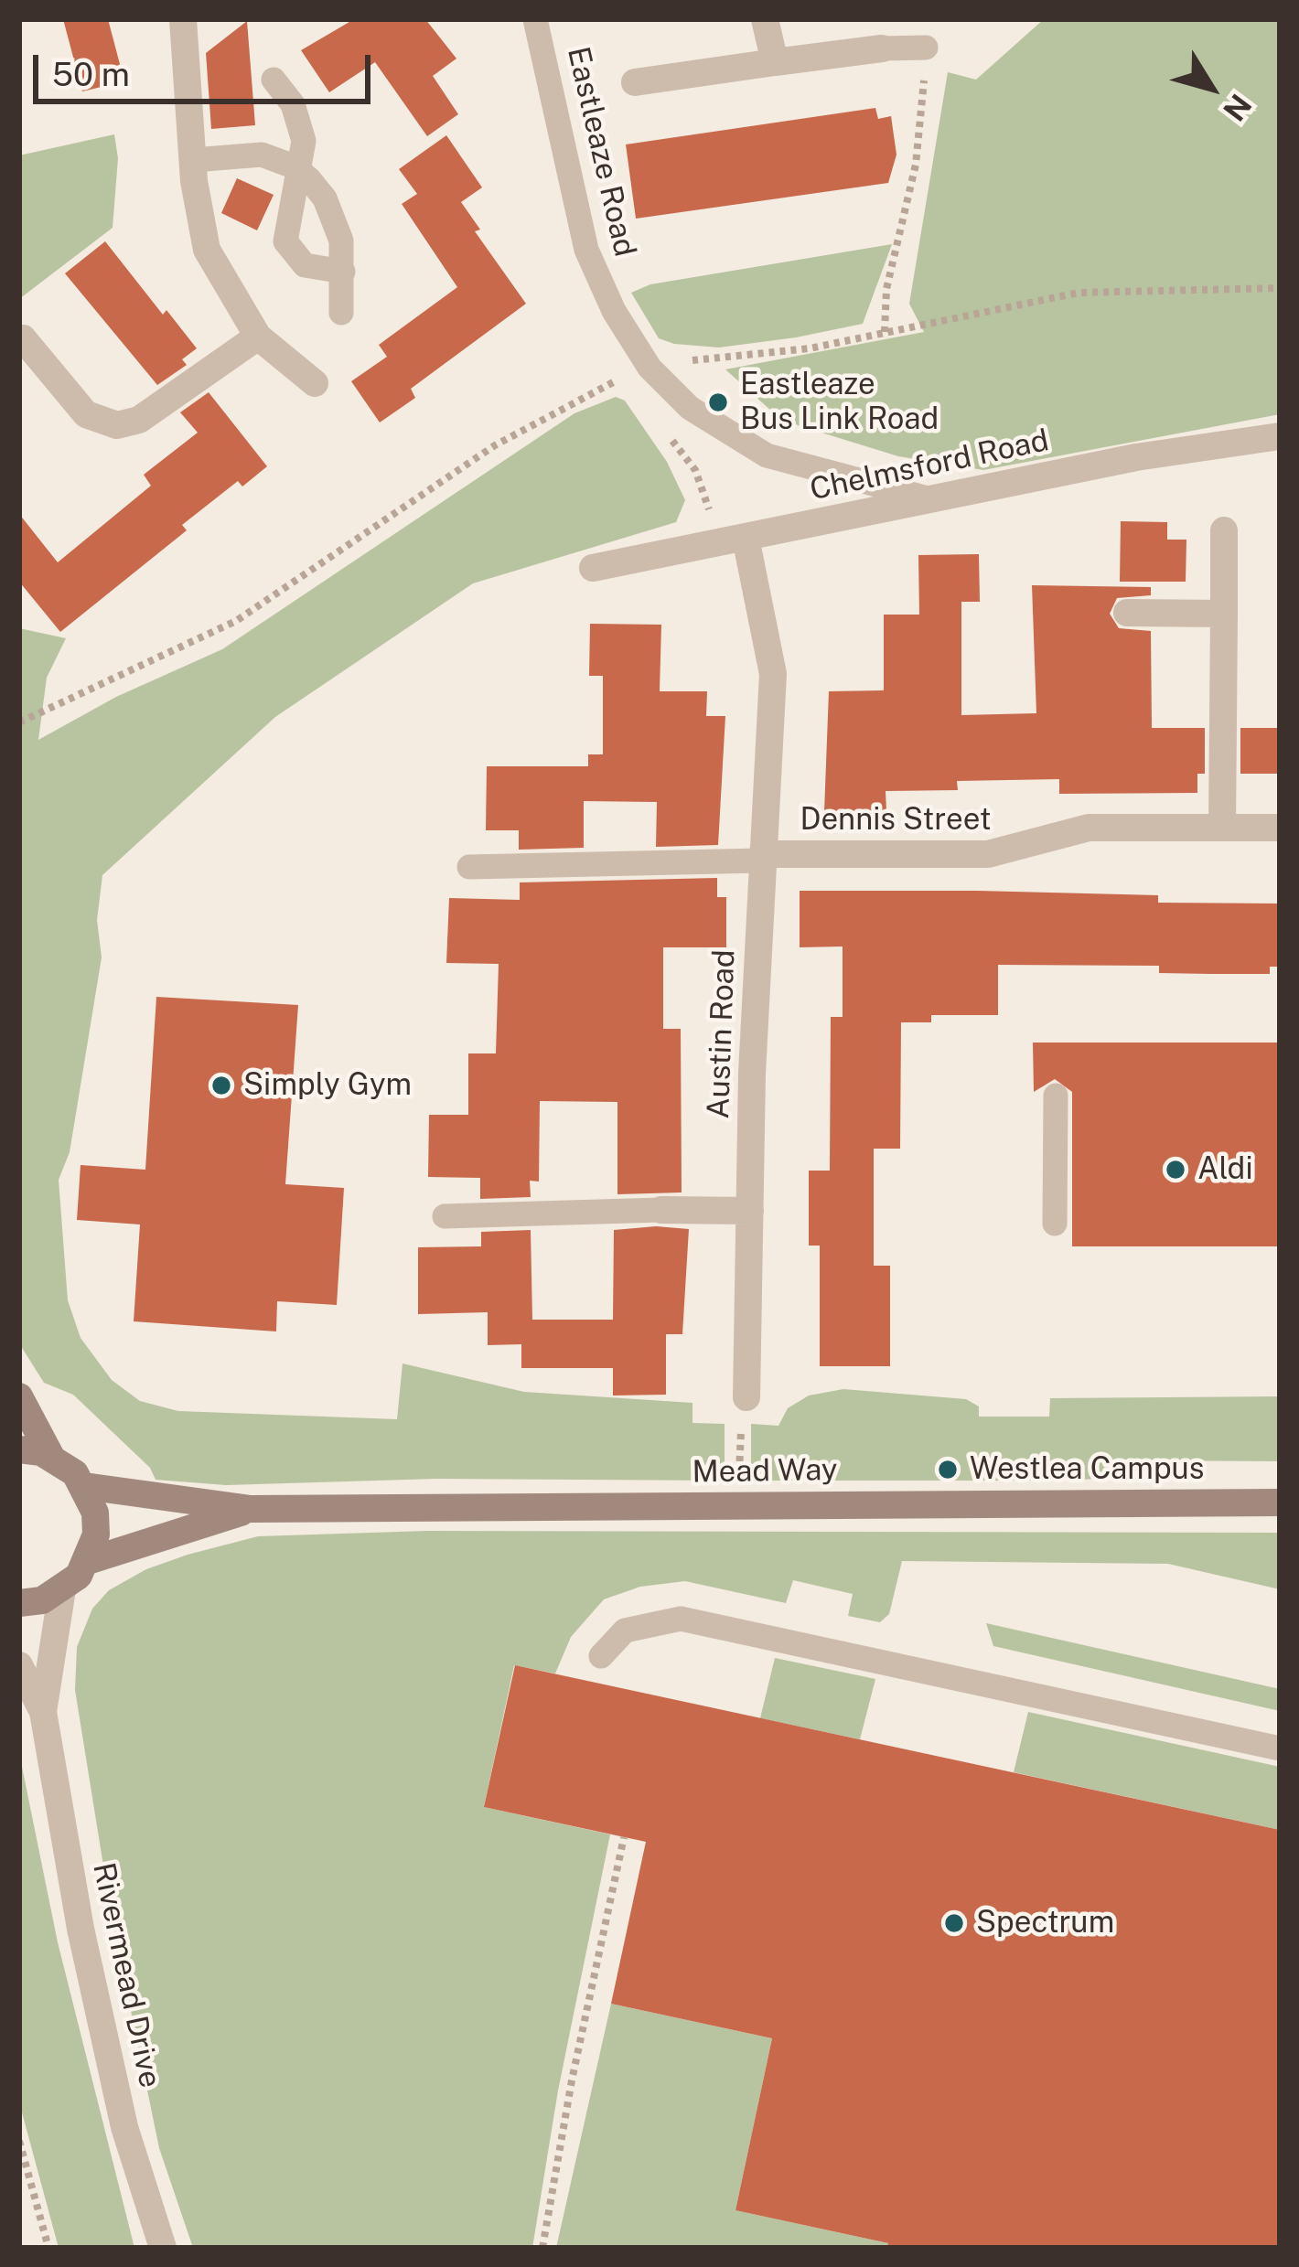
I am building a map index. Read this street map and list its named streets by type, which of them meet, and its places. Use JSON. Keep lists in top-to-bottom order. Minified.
{"streets":{"main road":["Mead Way"],"street":["Chelmsford Road","Dennis Street","Austin Road","Rivermead Drive"],"lane":["Eastleaze Road"]},"crossings":[["Eastleaze Road","Chelmsford Road"],["Chelmsford Road","Austin Road"],["Dennis Street","Austin Road"]],"places":["Eastleaze Bus Link Road","Simply Gym","Aldi","Westlea Campus","Spectrum"],"scale_bar":"50 m","north":"bottom right"}
